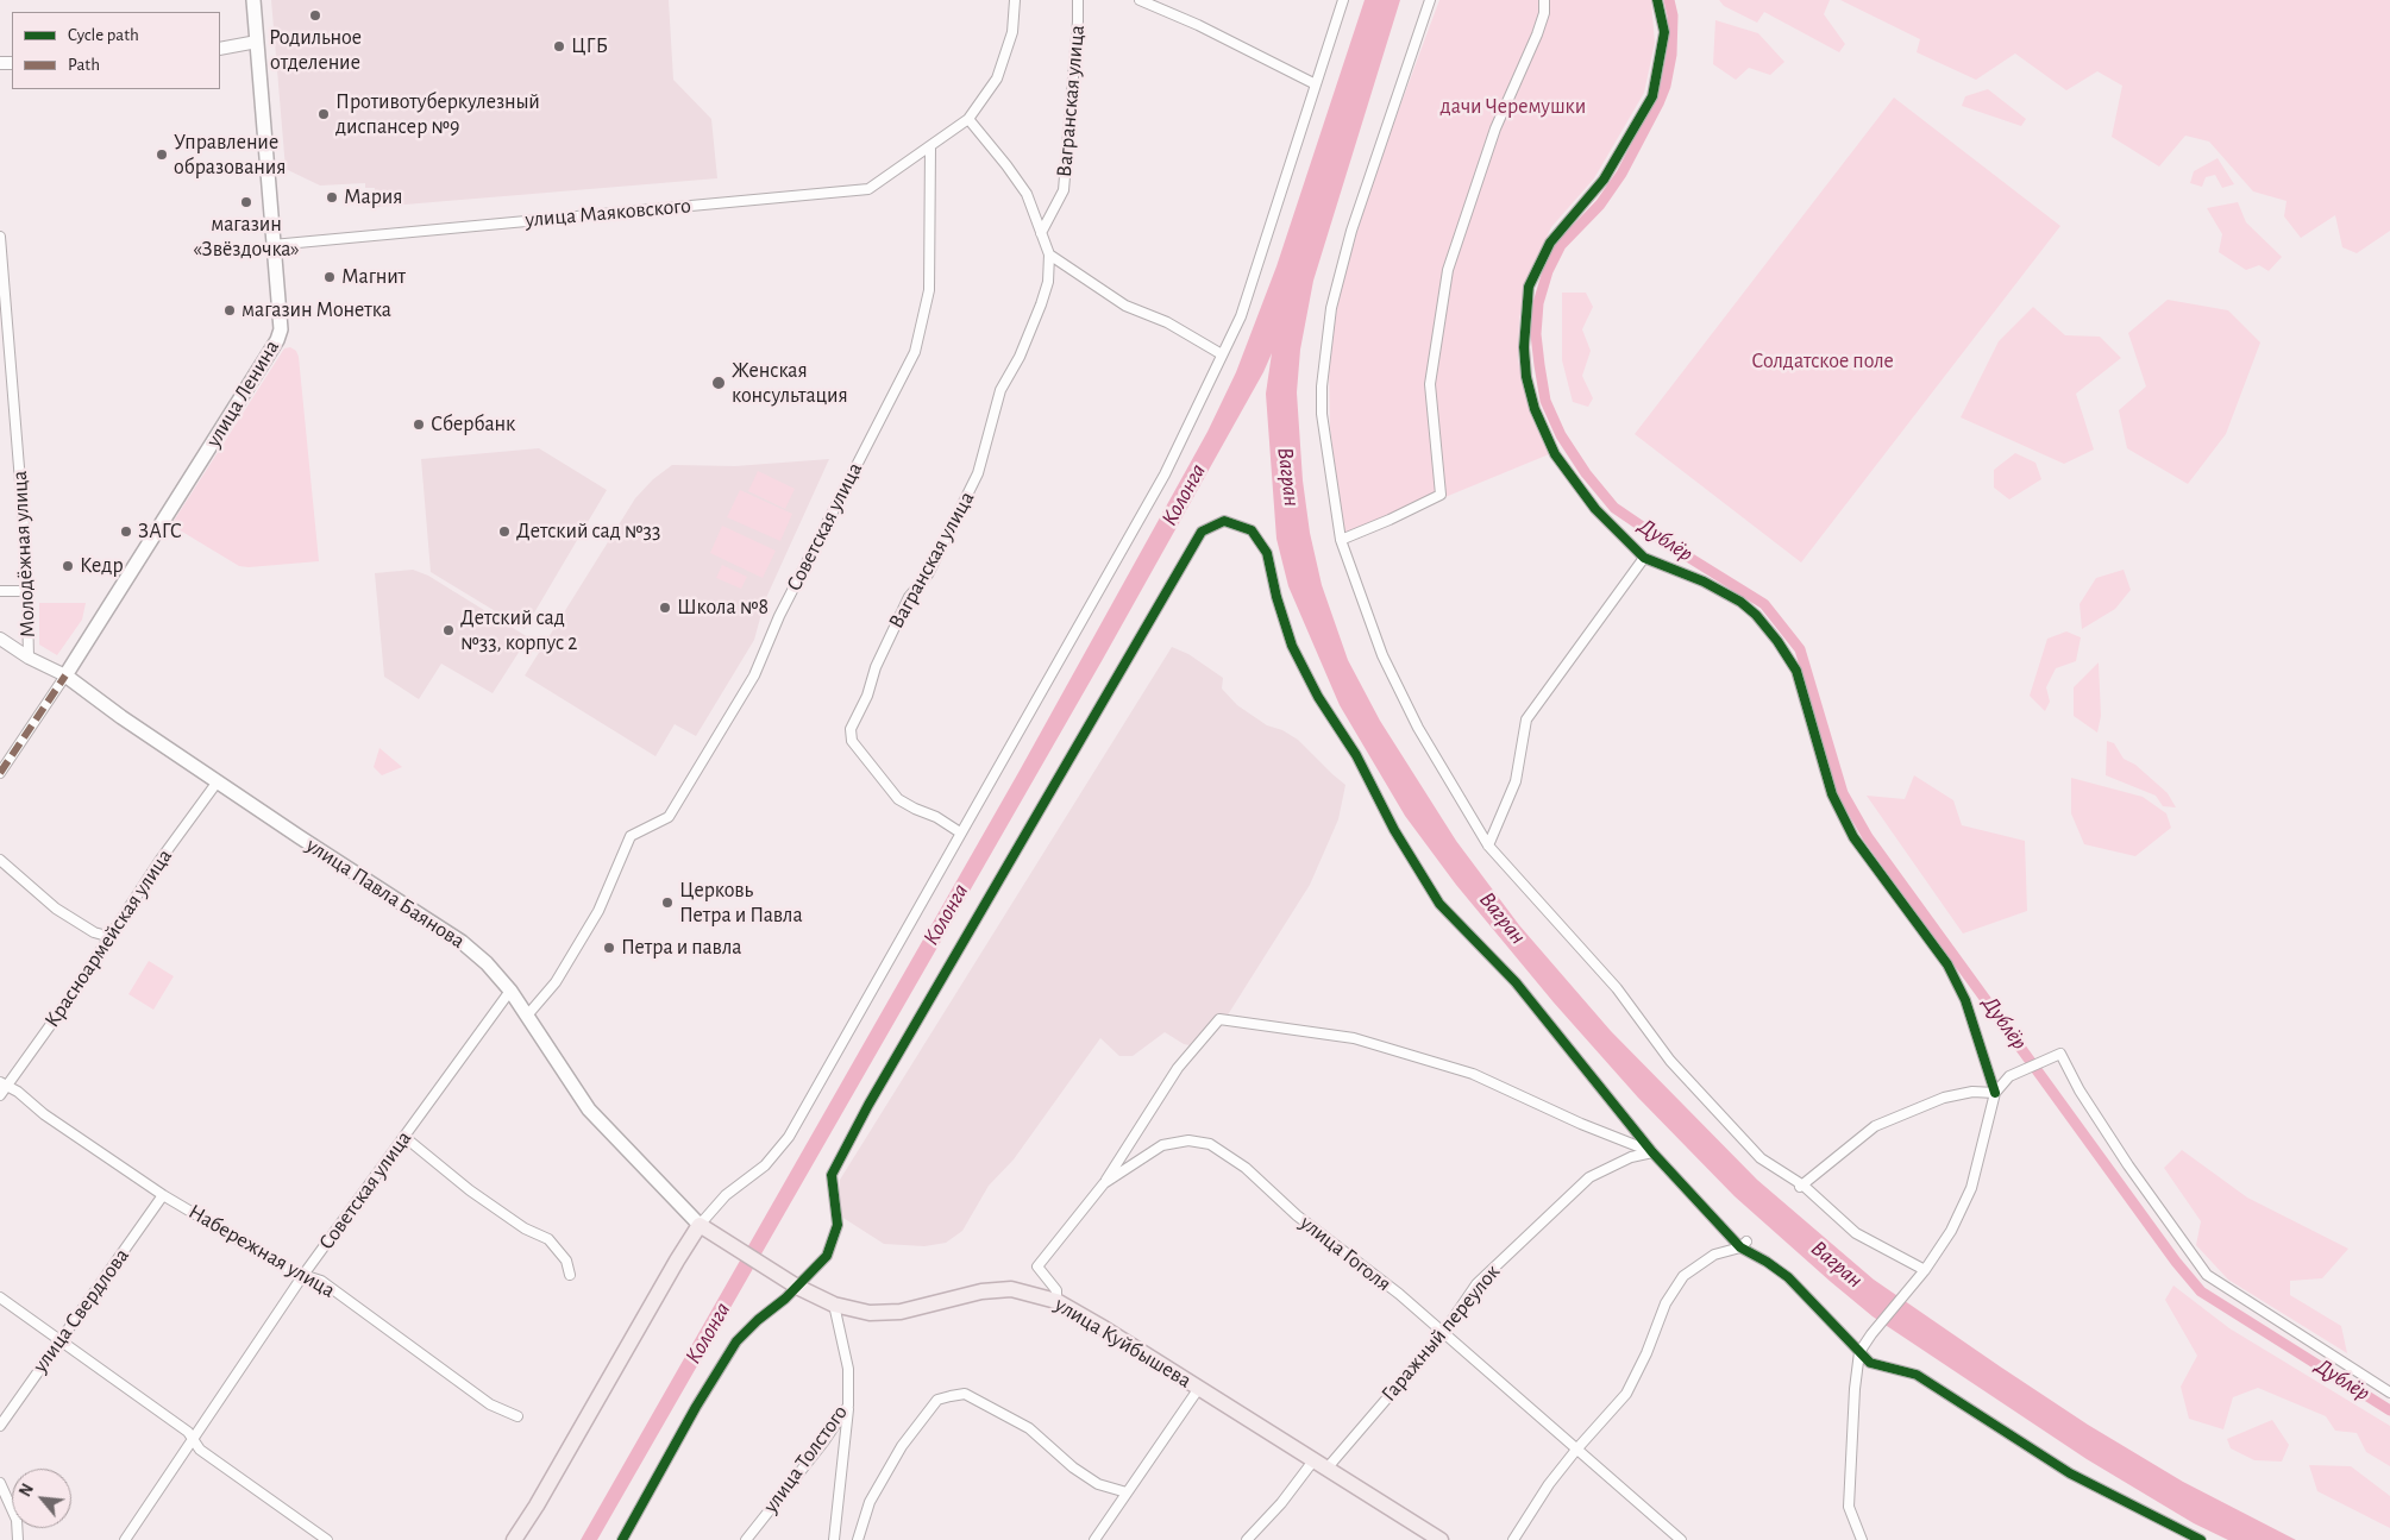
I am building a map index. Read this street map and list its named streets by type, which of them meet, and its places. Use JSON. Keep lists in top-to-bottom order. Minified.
{"streets":{"highway":["улица Куйбышева"],"main road":["улица Ленина","улица Павла Баянова"],"street":["Вагранская улица","улица Маяковского","Советская улица","Молодёжная улица","Красноармейская улица","Набережная улица","улица Гоголя","улица Свердлова","Гаражный переулок","улица Толстого"]},"crossings":[["улица Маяковского","улица Ленина"],["улица Маяковского","Советская улица"],["улица Ленина","улица Павла Баянова"],["Советская улица","улица Павла Баянова"],["Советская улица","Набережная улица"],["Молодёжная улица","улица Павла Баянова"],["улица Павла Баянова","Красноармейская улица"],["улица Павла Баянова","улица Куйбышева"],["Красноармейская улица","Набережная улица"],["Набережная улица","улица Свердлова"],["улица Гоголя","Гаражный переулок"],["улица Гоголя","улица Куйбышева"],["Гаражный переулок","улица Куйбышева"],["улица Куйбышева","улица Толстого"]],"water":["Вагран","Колонга","Дублёр"],"parks":["дачи Черемушки","Солдатское поле"],"places":["Родильное отделение","ЦГБ","Противотуберкулезный диспансер №9","Управление образования","Мария","магазин «Звёздочка»","Магнит","магазин Монетка","Женская консультация","Сбербанк","ЗАГС","Детский сад №33","Кедр","Школа №8","Детский сад №33, корпус 2","Церковь Петра и Павла","Петра и павла"],"legend":["Cycle path","Path"],"north":"top left"}
